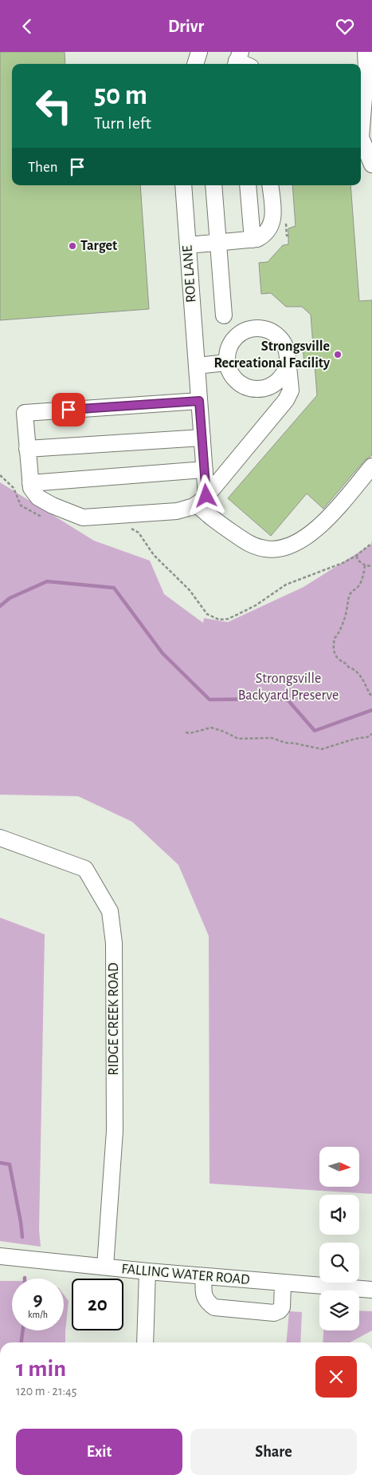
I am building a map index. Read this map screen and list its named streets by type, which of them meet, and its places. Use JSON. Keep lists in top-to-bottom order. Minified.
{"streets":{"street":["ROE LANE","RIDGE CREEK ROAD","FALLING WATER ROAD"]},"crossings":[["RIDGE CREEK ROAD","FALLING WATER ROAD"]],"parks":["Strongsville Backyard Preserve"],"places":["Target","Strongsville Recreational Facility"],"north":"right","page":{"header":"Drivr","turn":["50 m","Turn left"],"then":"Then","speed":"9 km/h","limit":"20","heading":["1 min","120 m · 21:45"],"buttons":["Exit","Share"]}}
